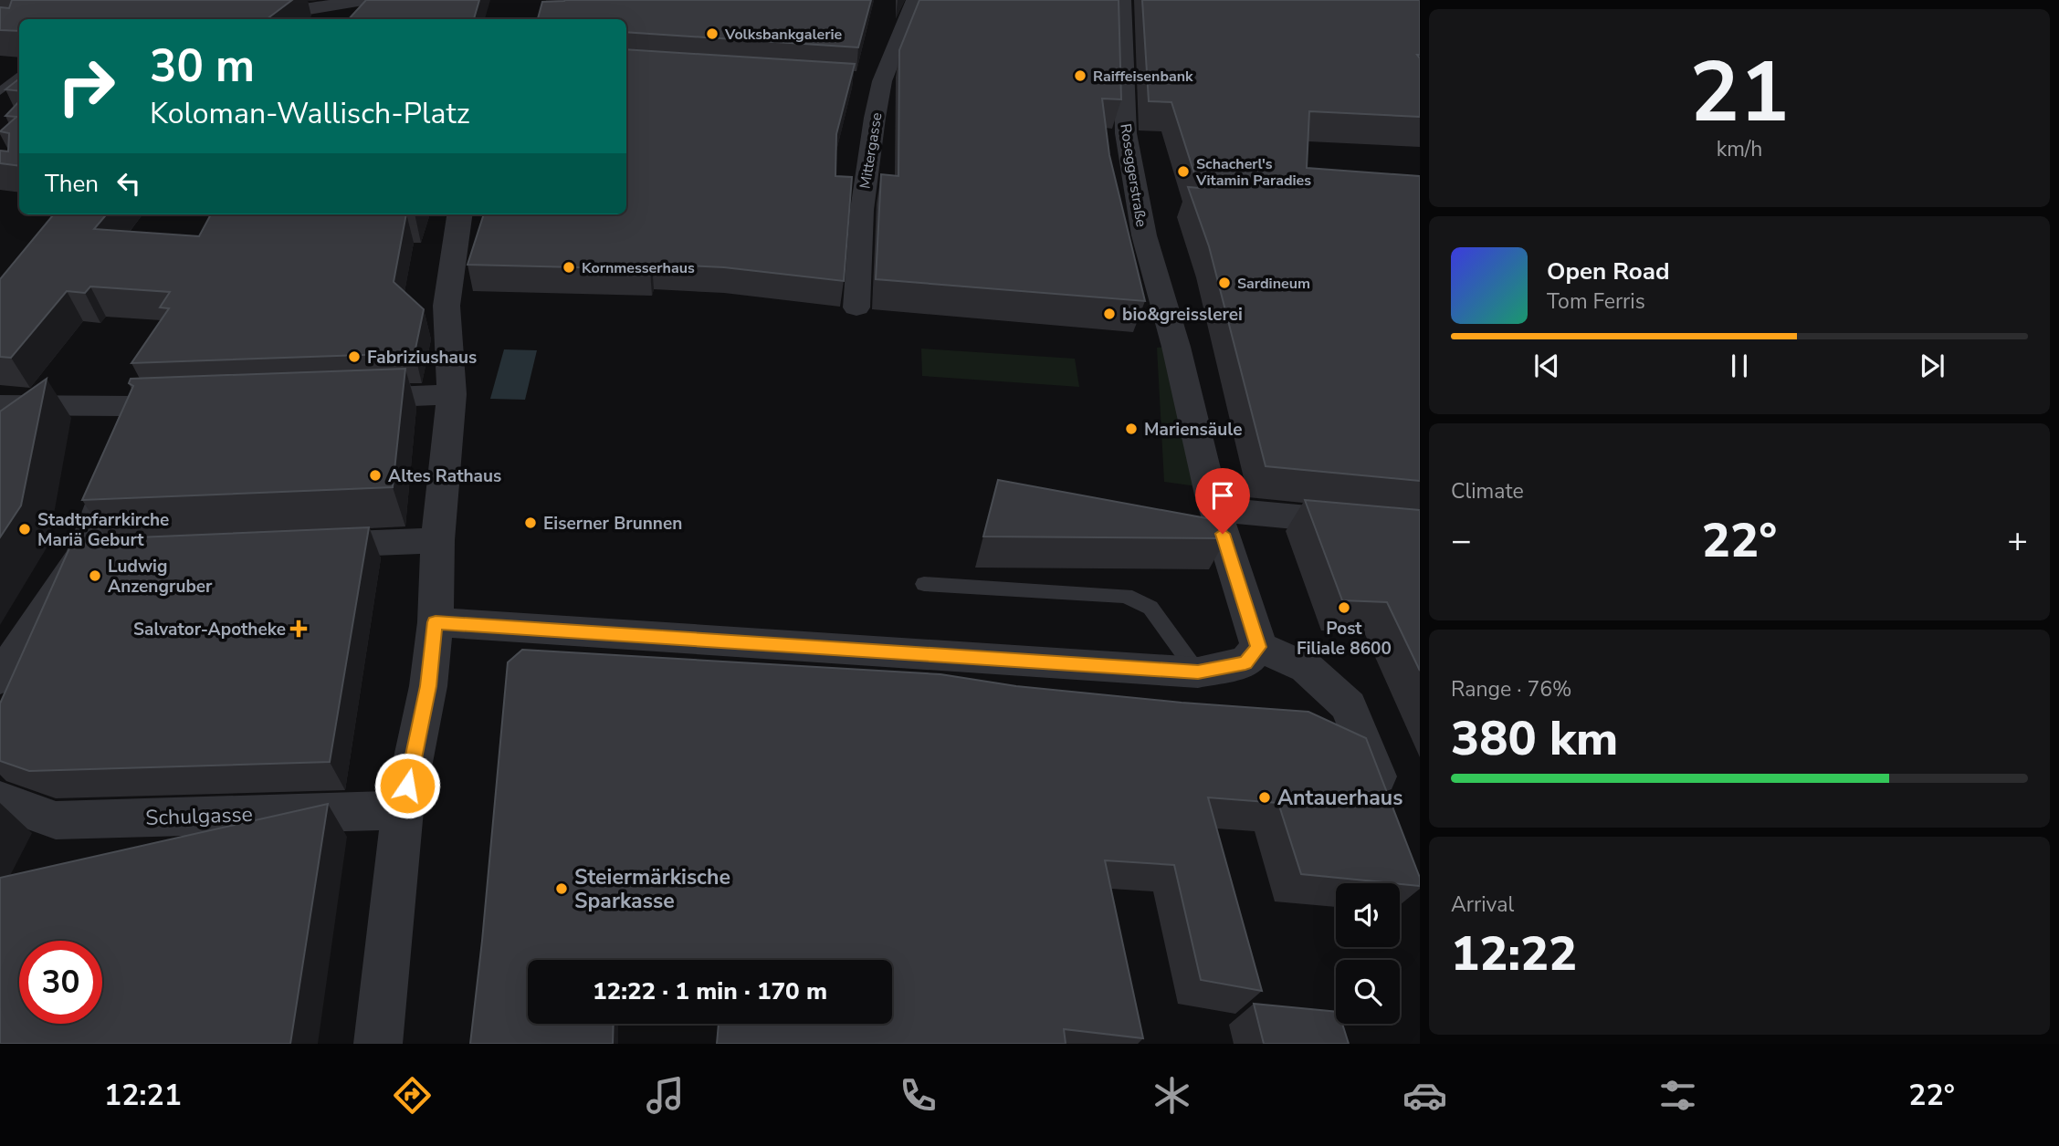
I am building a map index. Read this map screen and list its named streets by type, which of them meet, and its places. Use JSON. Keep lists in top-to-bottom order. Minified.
{"streets":{"street":["Mittergasse","Roseggerstraße","Schulgasse"]},"places":{"other":["Volksbankgalerie","Raiffeisenbank","Schacherl's Vitamin Paradies","Kornmesserhaus","Sardineum","bio&greisslerei","Fabriziushaus","Mariensäule","Altes Rathaus","Eiserner Brunnen","Stadtpfarrkirche Mariä Geburt","Ludwig Anzengruber","Post Filiale 8600","Antauerhaus","Steiermärkische Sparkasse"],"health":["Salvator-Apotheke"]},"page":{"tile":[["21","km/h"],"Climate",["Range · 76%","380 km"],["Arrival","12:22"]],"turn":["30 m","Koloman-Wallisch-Platz"],"then":"Then","song":["Open Road","Tom Ferris"],"heat":["−","22°","+"],"limit":"30","trip":"12:22 · 1 min · 170 m","tabs":["12:21","22°"]}}
